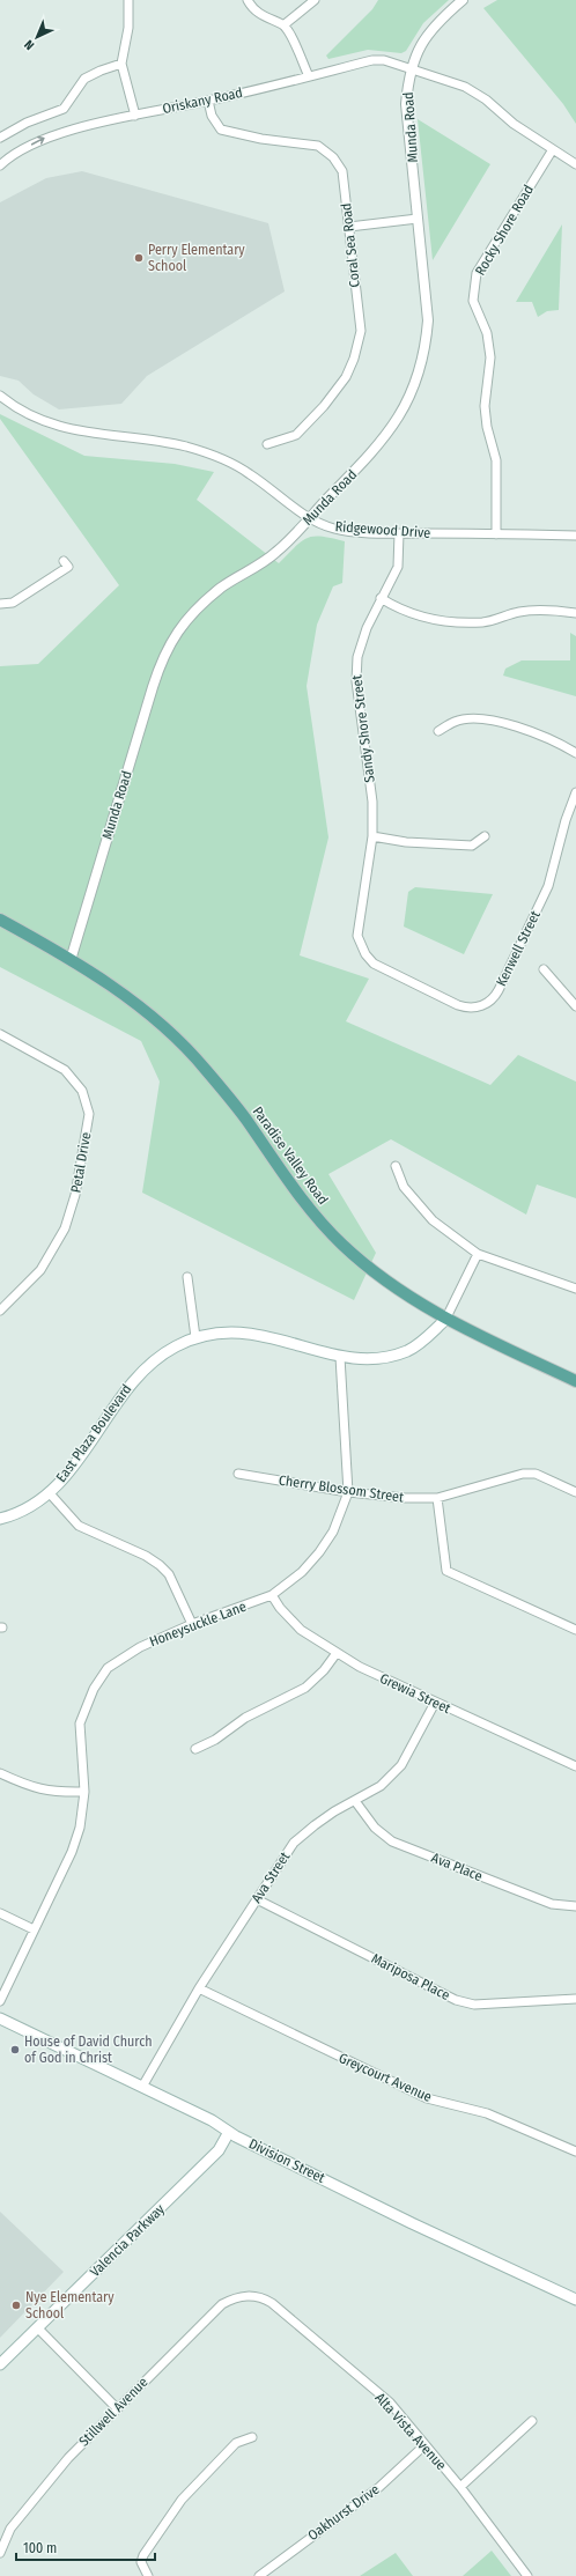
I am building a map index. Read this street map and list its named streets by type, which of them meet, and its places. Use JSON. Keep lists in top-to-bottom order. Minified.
{"streets":{"main road":["Paradise Valley Road","East Plaza Boulevard","Division Street","Valencia Parkway"],"street":["Oriskany Road","Munda Road","Rocky Shore Road","Coral Sea Road","Ridgewood Drive","Sandy Shore Street","Kenwell Street","Petal Drive","Cherry Blossom Street","Honeysuckle Lane","Grewia Street","Ava Place","Ava Street","Mariposa Place","Greycourt Avenue","Stillwell Avenue","Alta Vista Avenue","Oakhurst Drive"]},"crossings":[["Oriskany Road","Munda Road"],["Oriskany Road","Rocky Shore Road"],["Oriskany Road","Coral Sea Road"],["Munda Road","Ridgewood Drive"],["Munda Road","Paradise Valley Road"],["Rocky Shore Road","Ridgewood Drive"],["Ridgewood Drive","Sandy Shore Street"],["Sandy Shore Street","Kenwell Street"],["Paradise Valley Road","East Plaza Boulevard"],["East Plaza Boulevard","Honeysuckle Lane"],["Cherry Blossom Street","Honeysuckle Lane"],["Honeysuckle Lane","Grewia Street"],["Grewia Street","Ava Street"],["Ava Place","Ava Street"],["Ava Street","Mariposa Place"],["Ava Street","Greycourt Avenue"],["Ava Street","Division Street"],["Division Street","Valencia Parkway"],["Stillwell Avenue","Alta Vista Avenue"],["Alta Vista Avenue","Oakhurst Drive"]],"places":["Perry Elementary School","House of David Church of God in Christ","Nye Elementary School"],"scale_bar":"100 m","north":"bottom left"}
